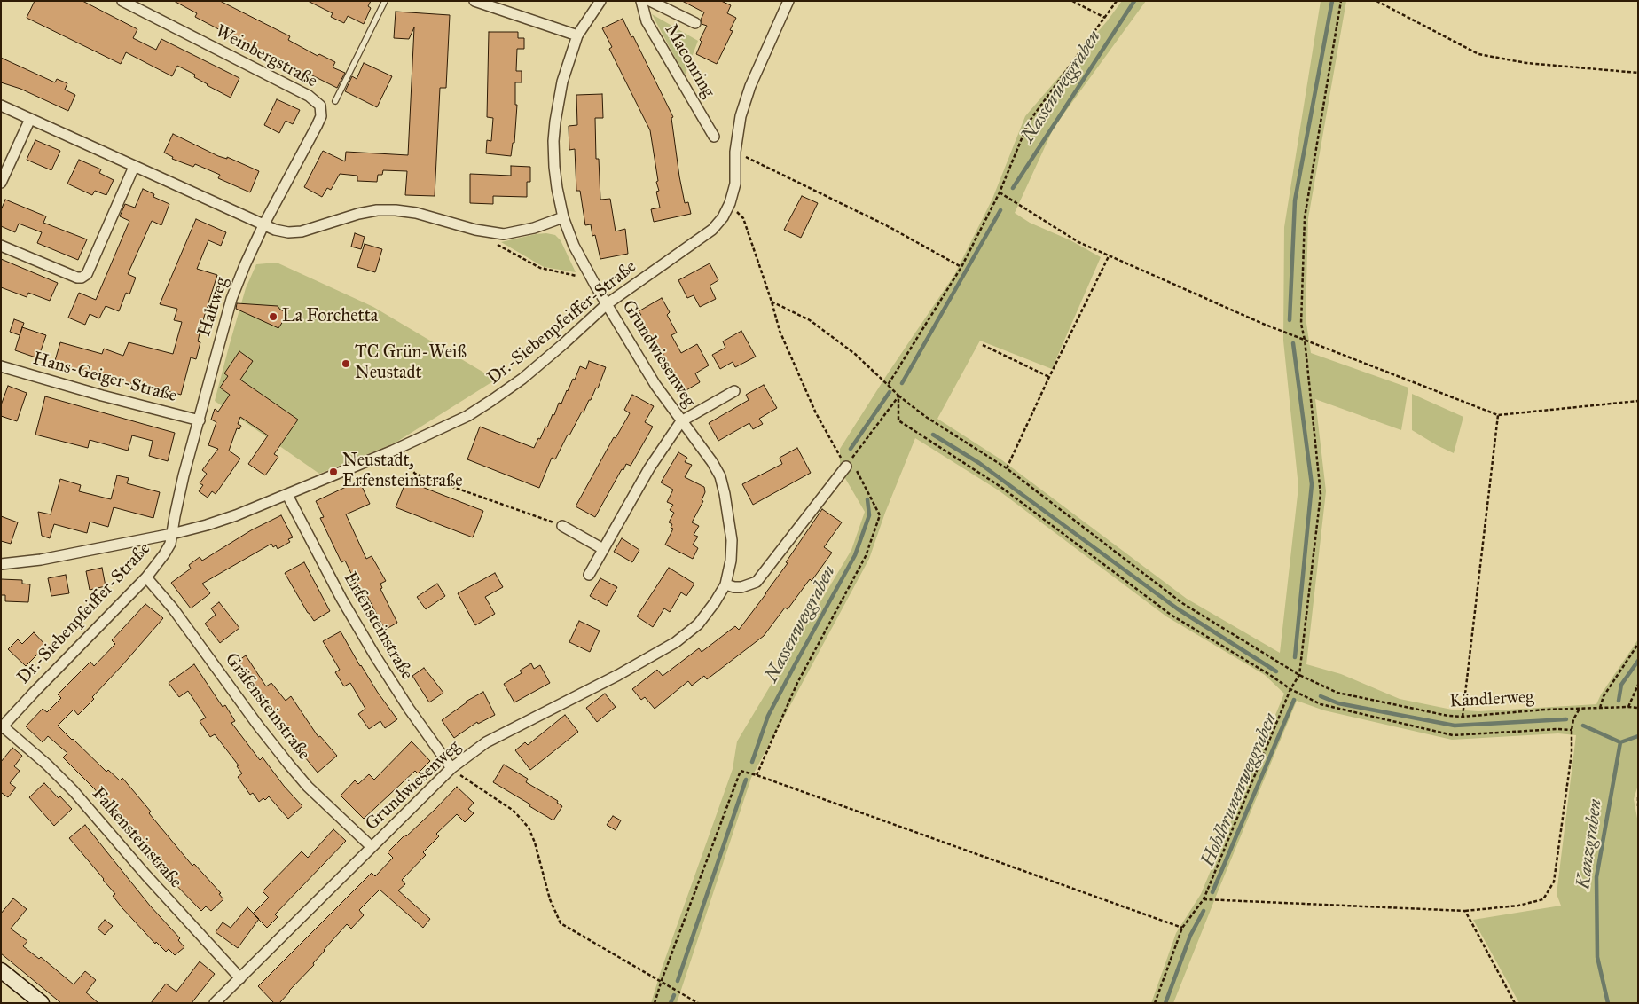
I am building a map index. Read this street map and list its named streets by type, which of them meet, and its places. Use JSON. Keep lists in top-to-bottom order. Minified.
{"streets":{"street":["Weinbergstraße","Maconring","Haltweg","Dr.-Siebenpfeiffer-Straße","Grundwiesenweg","Hans-Geiger-Straße","Erfensteinstraße","Gräfensteinstraße","Falkensteinstraße"],"path":["Kändlerweg"]},"crossings":[["Weinbergstraße","Haltweg"],["Haltweg","Dr.-Siebenpfeiffer-Straße"],["Haltweg","Hans-Geiger-Straße"],["Dr.-Siebenpfeiffer-Straße","Grundwiesenweg"],["Dr.-Siebenpfeiffer-Straße","Erfensteinstraße"],["Dr.-Siebenpfeiffer-Straße","Gräfensteinstraße"],["Dr.-Siebenpfeiffer-Straße","Falkensteinstraße"],["Grundwiesenweg","Erfensteinstraße"],["Grundwiesenweg","Gräfensteinstraße"],["Grundwiesenweg","Falkensteinstraße"]],"water":["Nassenweggraben","Hohlbrunenweggraben","Kanzgraben"],"places":["La Forchetta","TC Grün-Weiß Neustadt","Neustadt, Erfensteinstraße"]}
